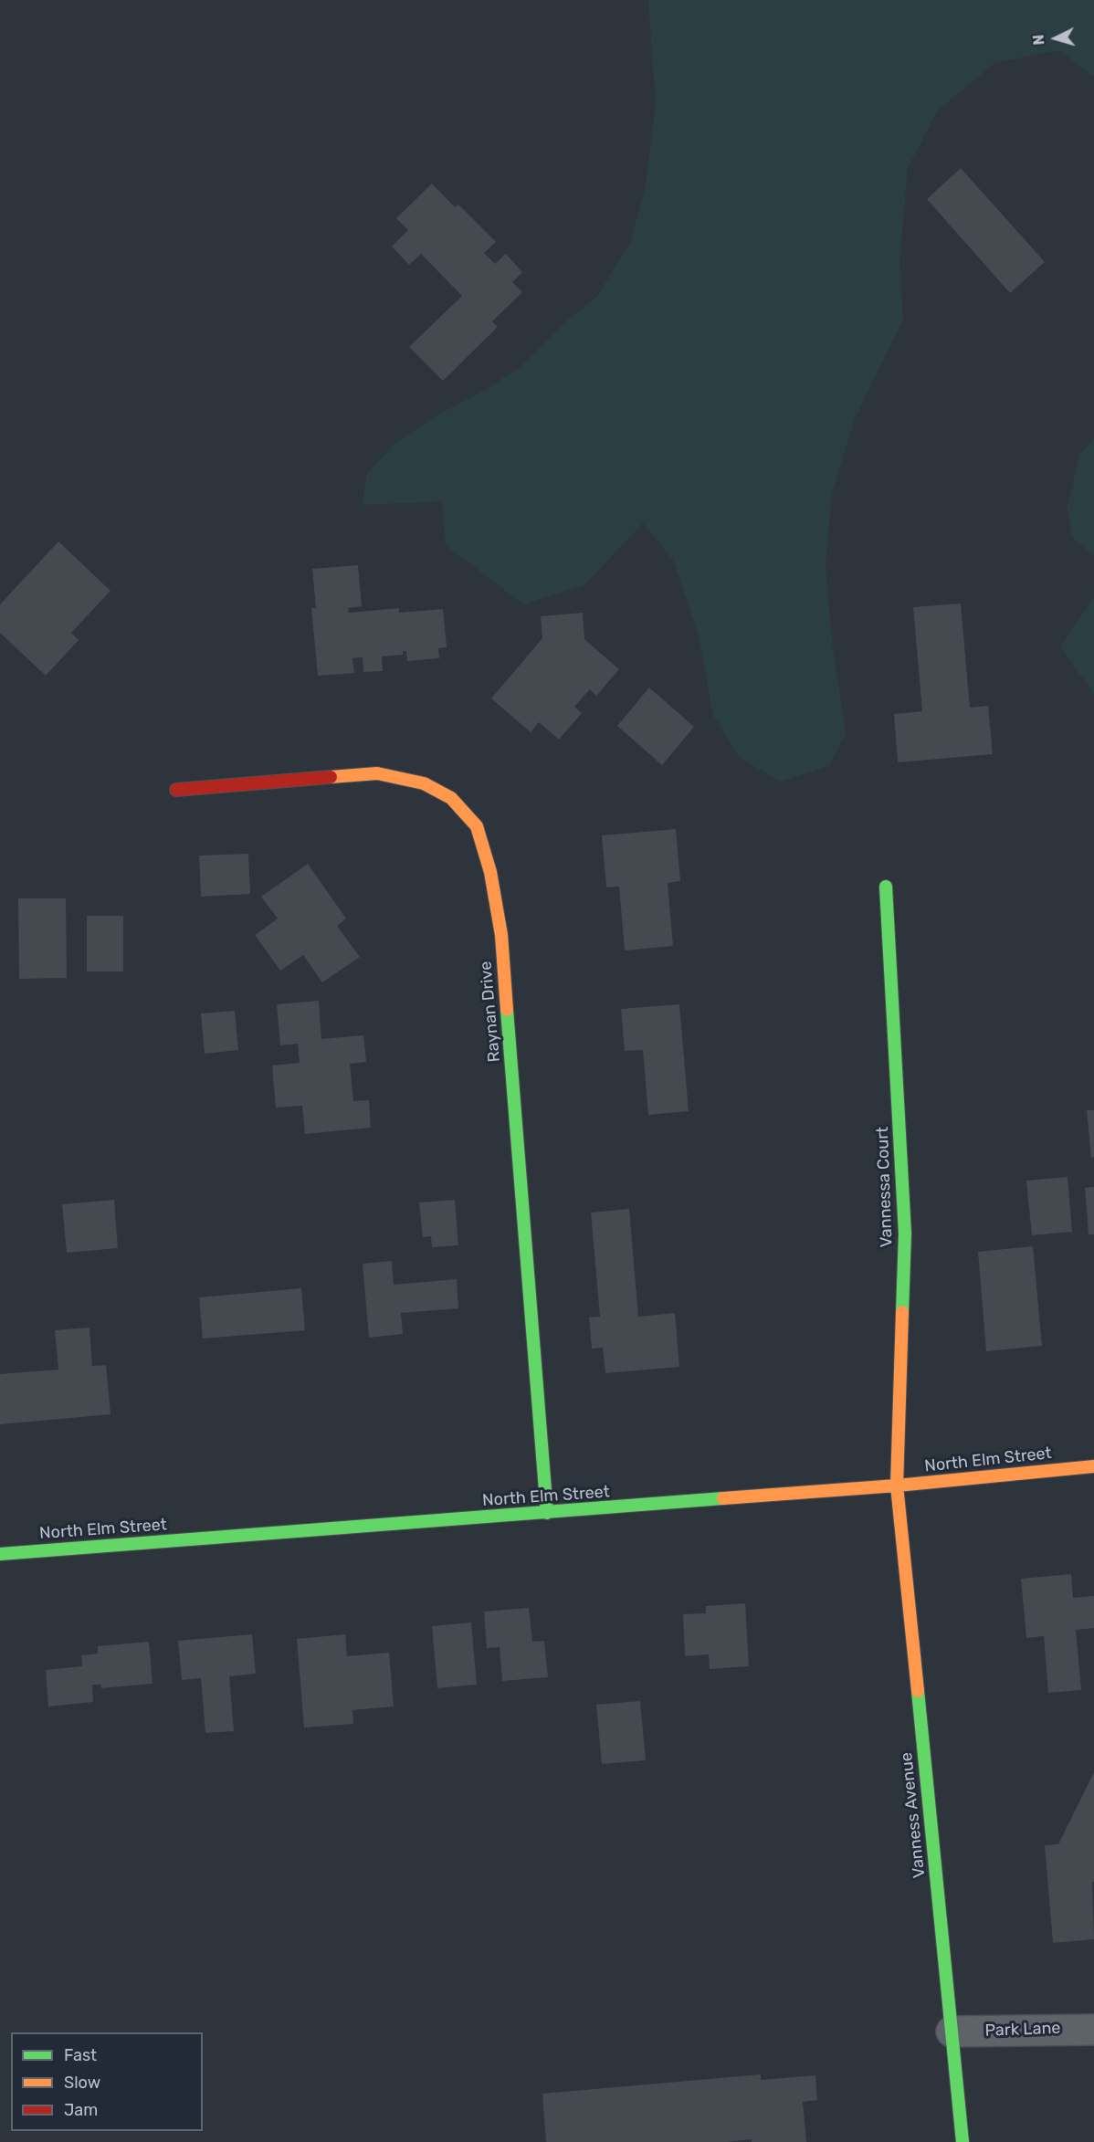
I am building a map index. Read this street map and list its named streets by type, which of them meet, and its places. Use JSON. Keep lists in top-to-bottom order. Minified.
{"streets":{"street":["Raynan Drive","Vannessa Court","North Elm Street","Vanness Avenue","Park Lane"]},"crossings":[["Raynan Drive","North Elm Street"],["Vannessa Court","North Elm Street"],["Vannessa Court","Vanness Avenue"],["North Elm Street","Vanness Avenue"],["Vanness Avenue","Park Lane"]],"legend":["Fast","Slow","Jam"],"north":"left"}
